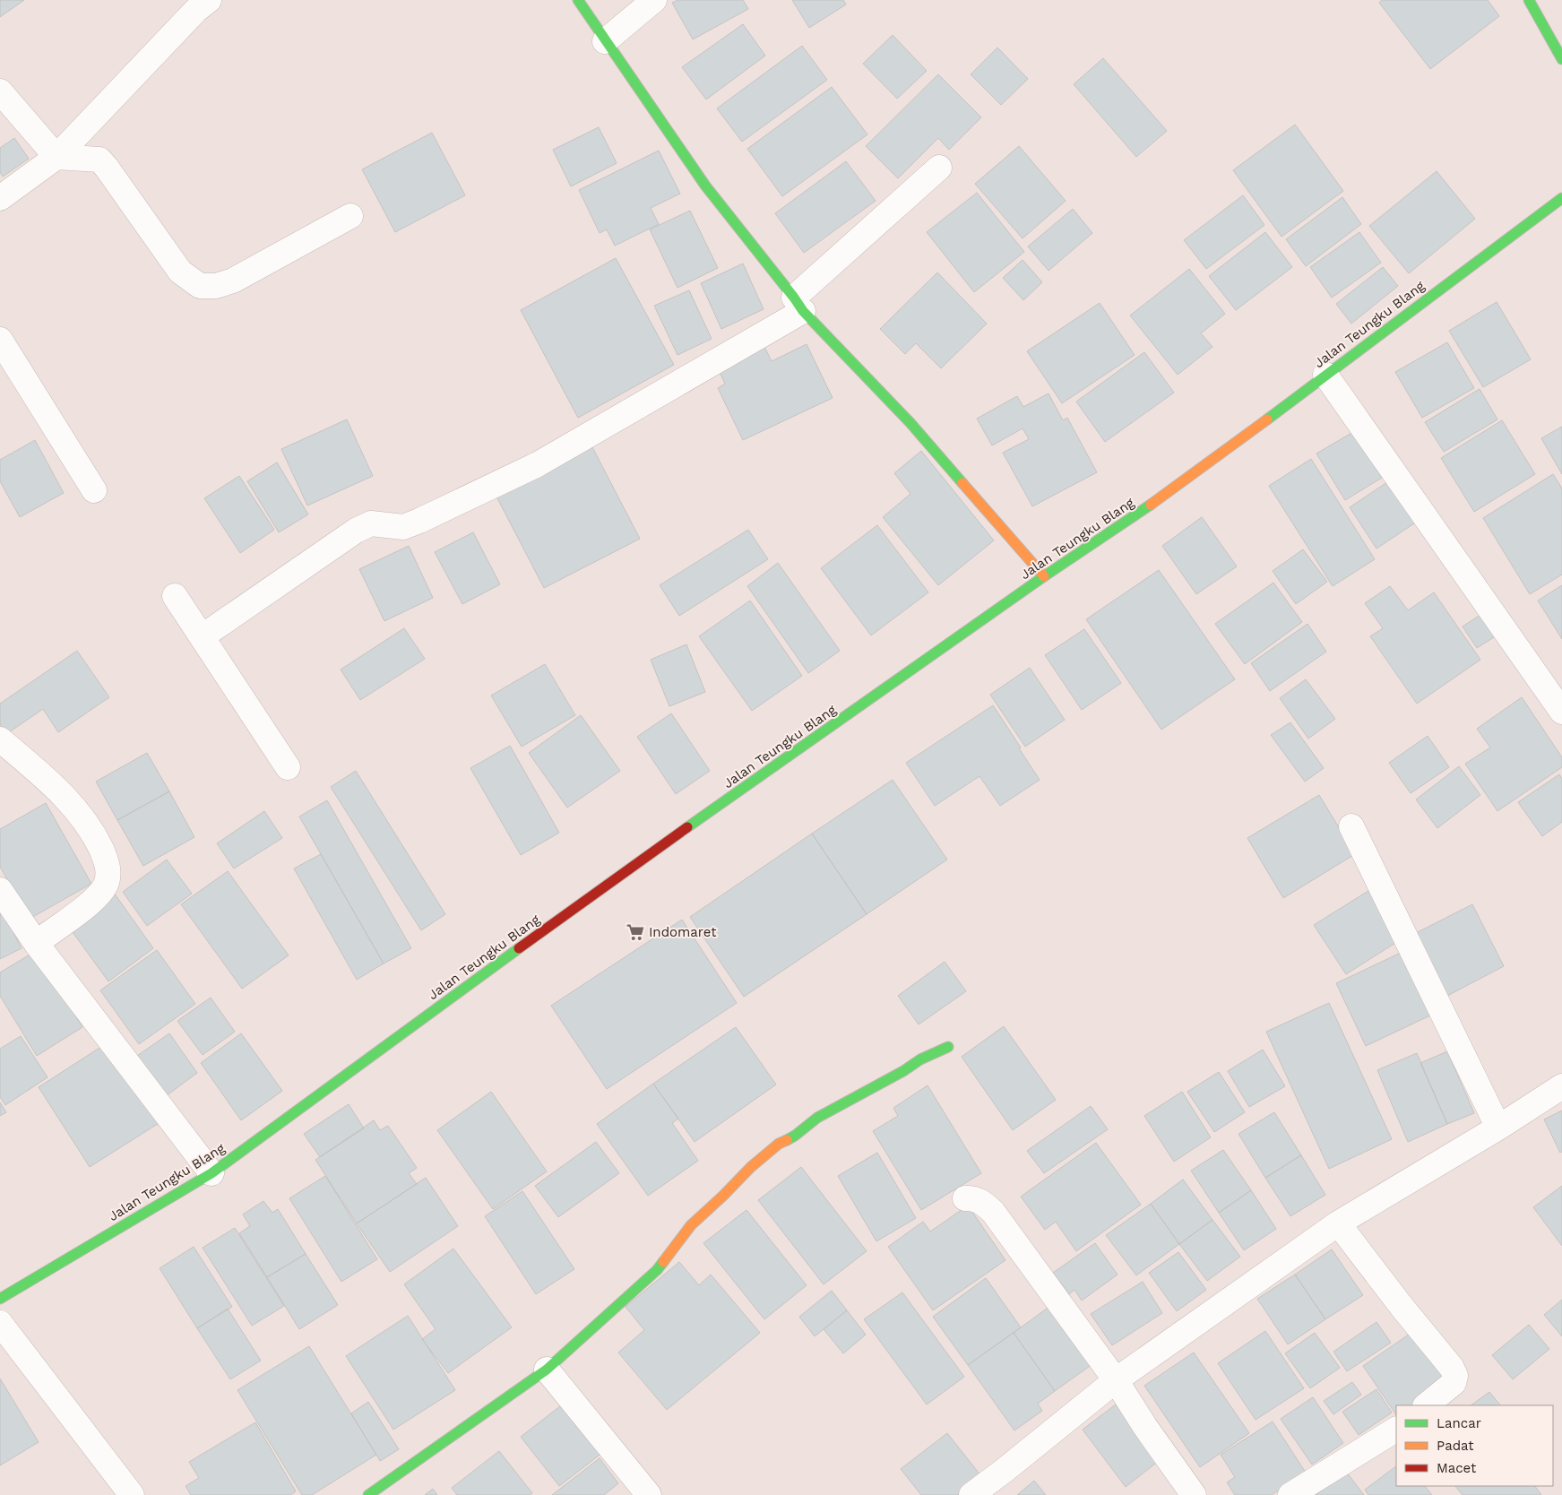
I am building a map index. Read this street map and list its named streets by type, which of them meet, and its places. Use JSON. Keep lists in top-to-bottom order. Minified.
{"streets":{"street":["Jalan Teungku Blang"]},"places":{"supermarket":["Indomaret"]},"legend":["Lancar","Padat","Macet"]}
